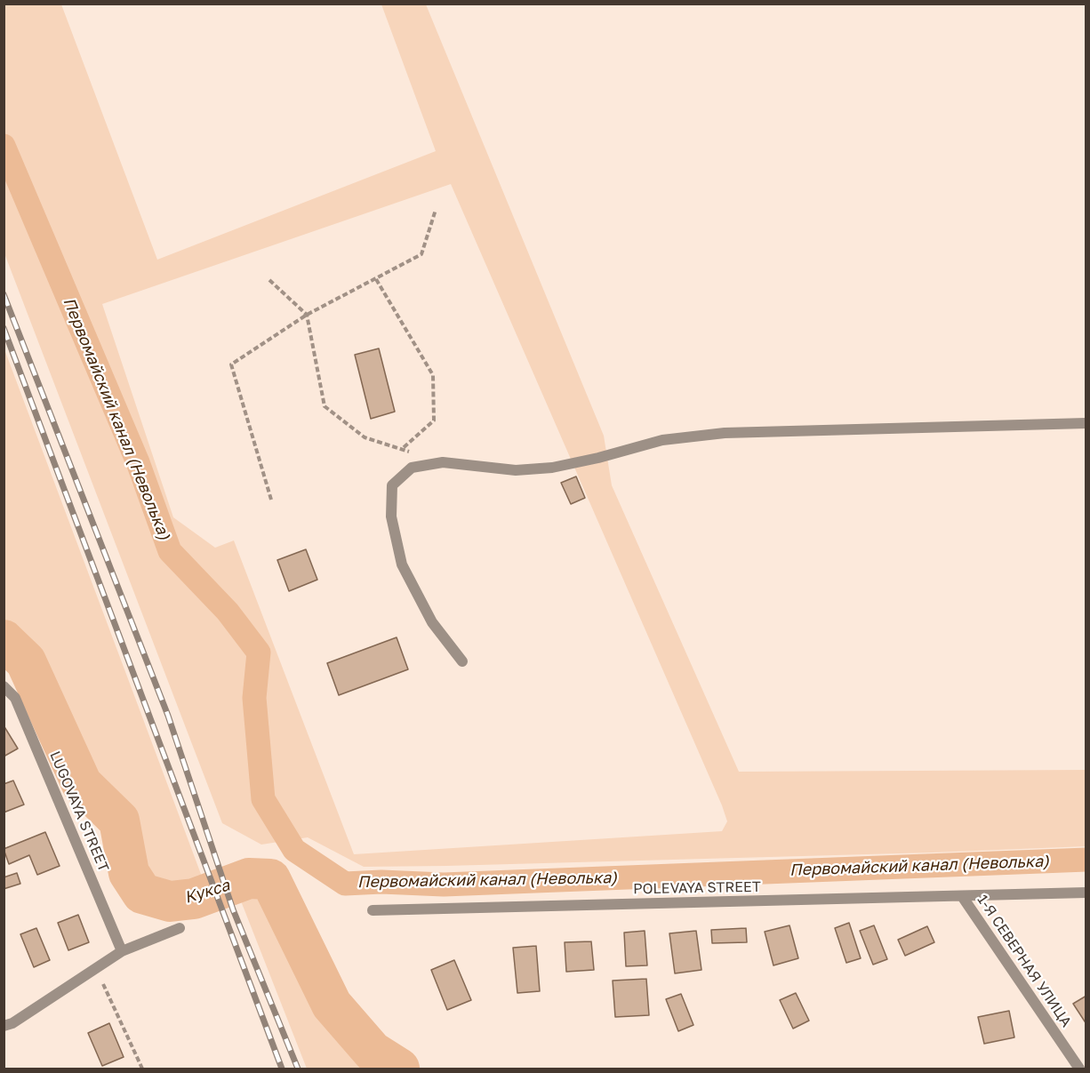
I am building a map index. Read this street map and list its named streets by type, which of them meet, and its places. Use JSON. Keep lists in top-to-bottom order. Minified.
{"streets":{"street":["LUGOVAYA STREET","POLEVAYA STREET","1-Я СЕВЕРНАЯ УЛИЦА"]},"crossings":[["POLEVAYA STREET","1-Я СЕВЕРНАЯ УЛИЦА"]],"water":["Первомайский канал (Неволька)","Кукса"]}
